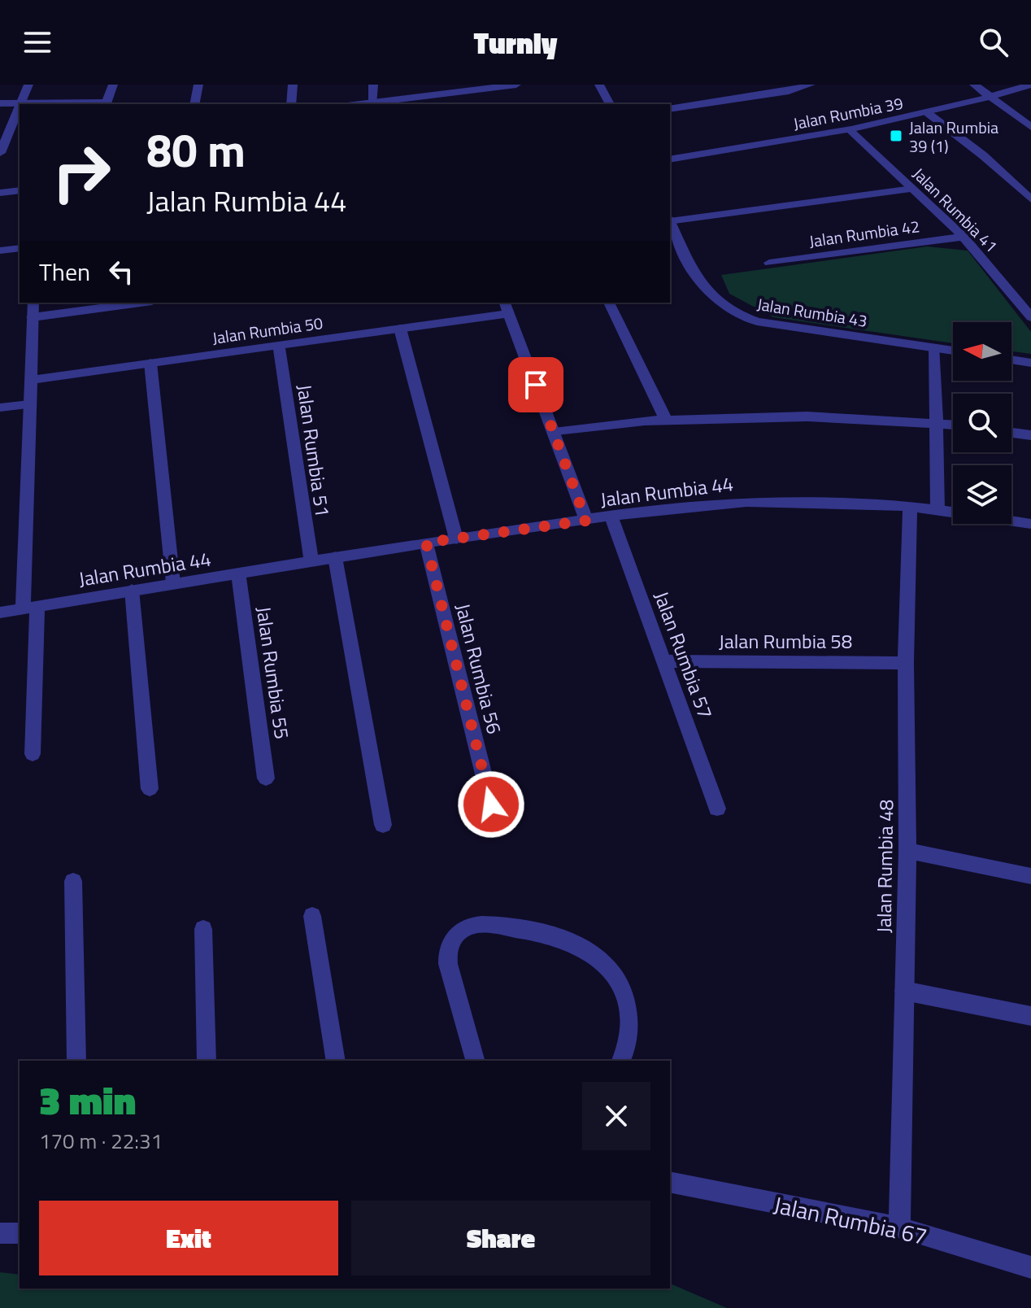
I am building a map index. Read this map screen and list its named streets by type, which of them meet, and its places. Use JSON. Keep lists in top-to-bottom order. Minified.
{"streets":{"street":["Jalan Rumbia 39","Jalan Rumbia 41","Jalan Rumbia 42","Jalan Rumbia 43","Jalan Rumbia 50","Jalan Rumbia 51","Jalan Rumbia 44","Jalan Rumbia 58","Jalan Rumbia 57","Jalan Rumbia 56","Jalan Rumbia 55","Jalan Rumbia 48","Jalan Rumbia 67"]},"crossings":[["Jalan Rumbia 39","Jalan Rumbia 41"],["Jalan Rumbia 41","Jalan Rumbia 42"],["Jalan Rumbia 50","Jalan Rumbia 51"],["Jalan Rumbia 51","Jalan Rumbia 44"],["Jalan Rumbia 44","Jalan Rumbia 57"],["Jalan Rumbia 44","Jalan Rumbia 56"],["Jalan Rumbia 44","Jalan Rumbia 55"],["Jalan Rumbia 44","Jalan Rumbia 48"],["Jalan Rumbia 58","Jalan Rumbia 57"],["Jalan Rumbia 58","Jalan Rumbia 48"],["Jalan Rumbia 48","Jalan Rumbia 67"]],"places":{"transit":["Jalan Rumbia 39 (1)"]},"north":"left","page":{"header":"Turnly","turn":["80 m","Jalan Rumbia 44"],"then":"Then","heading":["3 min","170 m · 22:31"],"buttons":["Exit","Share"]}}
